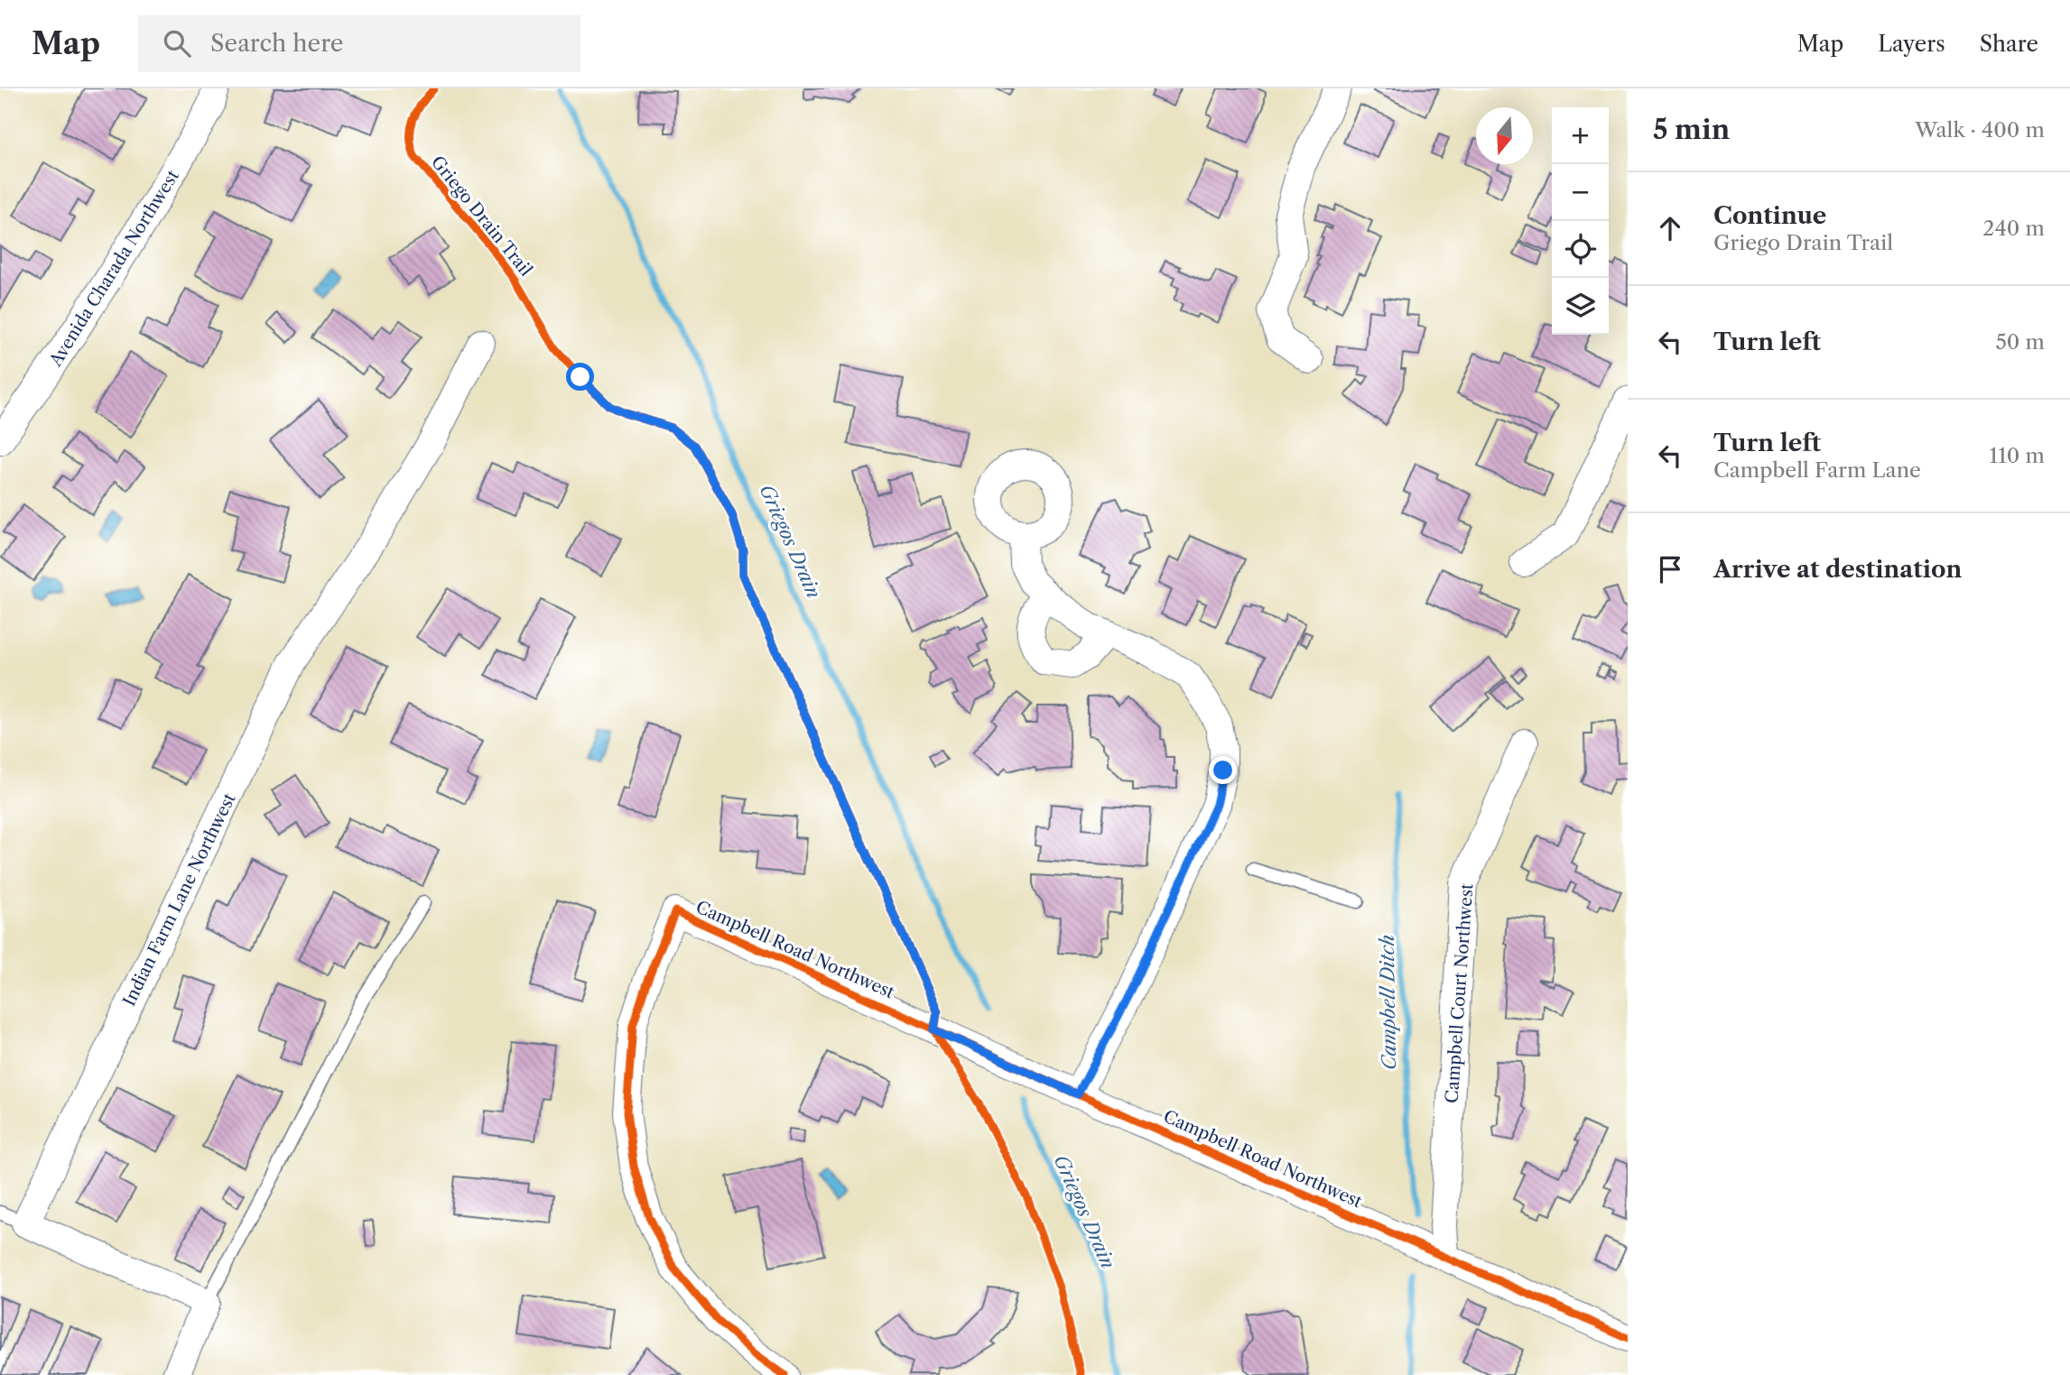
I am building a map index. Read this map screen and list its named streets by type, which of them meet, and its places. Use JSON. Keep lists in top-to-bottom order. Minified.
{"streets":{"street":["Avenida Charada Northwest","Indian Farm Lane Northwest","Campbell Road Northwest","Campbell Court Northwest"],"cycle path":["Griego Drain Trail"]},"crossings":[["Campbell Road Northwest","Campbell Court Northwest"]],"water":["Griegos Drain","Campbell Ditch"],"north":"bottom","page":{"header":"Map","search":"Search here","nav":["Map","Layers","Share"],"heading":["5 min","Walk · 400 m"],"map_buttons":["+","−"],"list":[["Continue","Griego Drain Trail","240 m"],["Turn left","50 m"],["Turn left","Campbell Farm Lane","110 m"],"Arrive at destination"]}}
